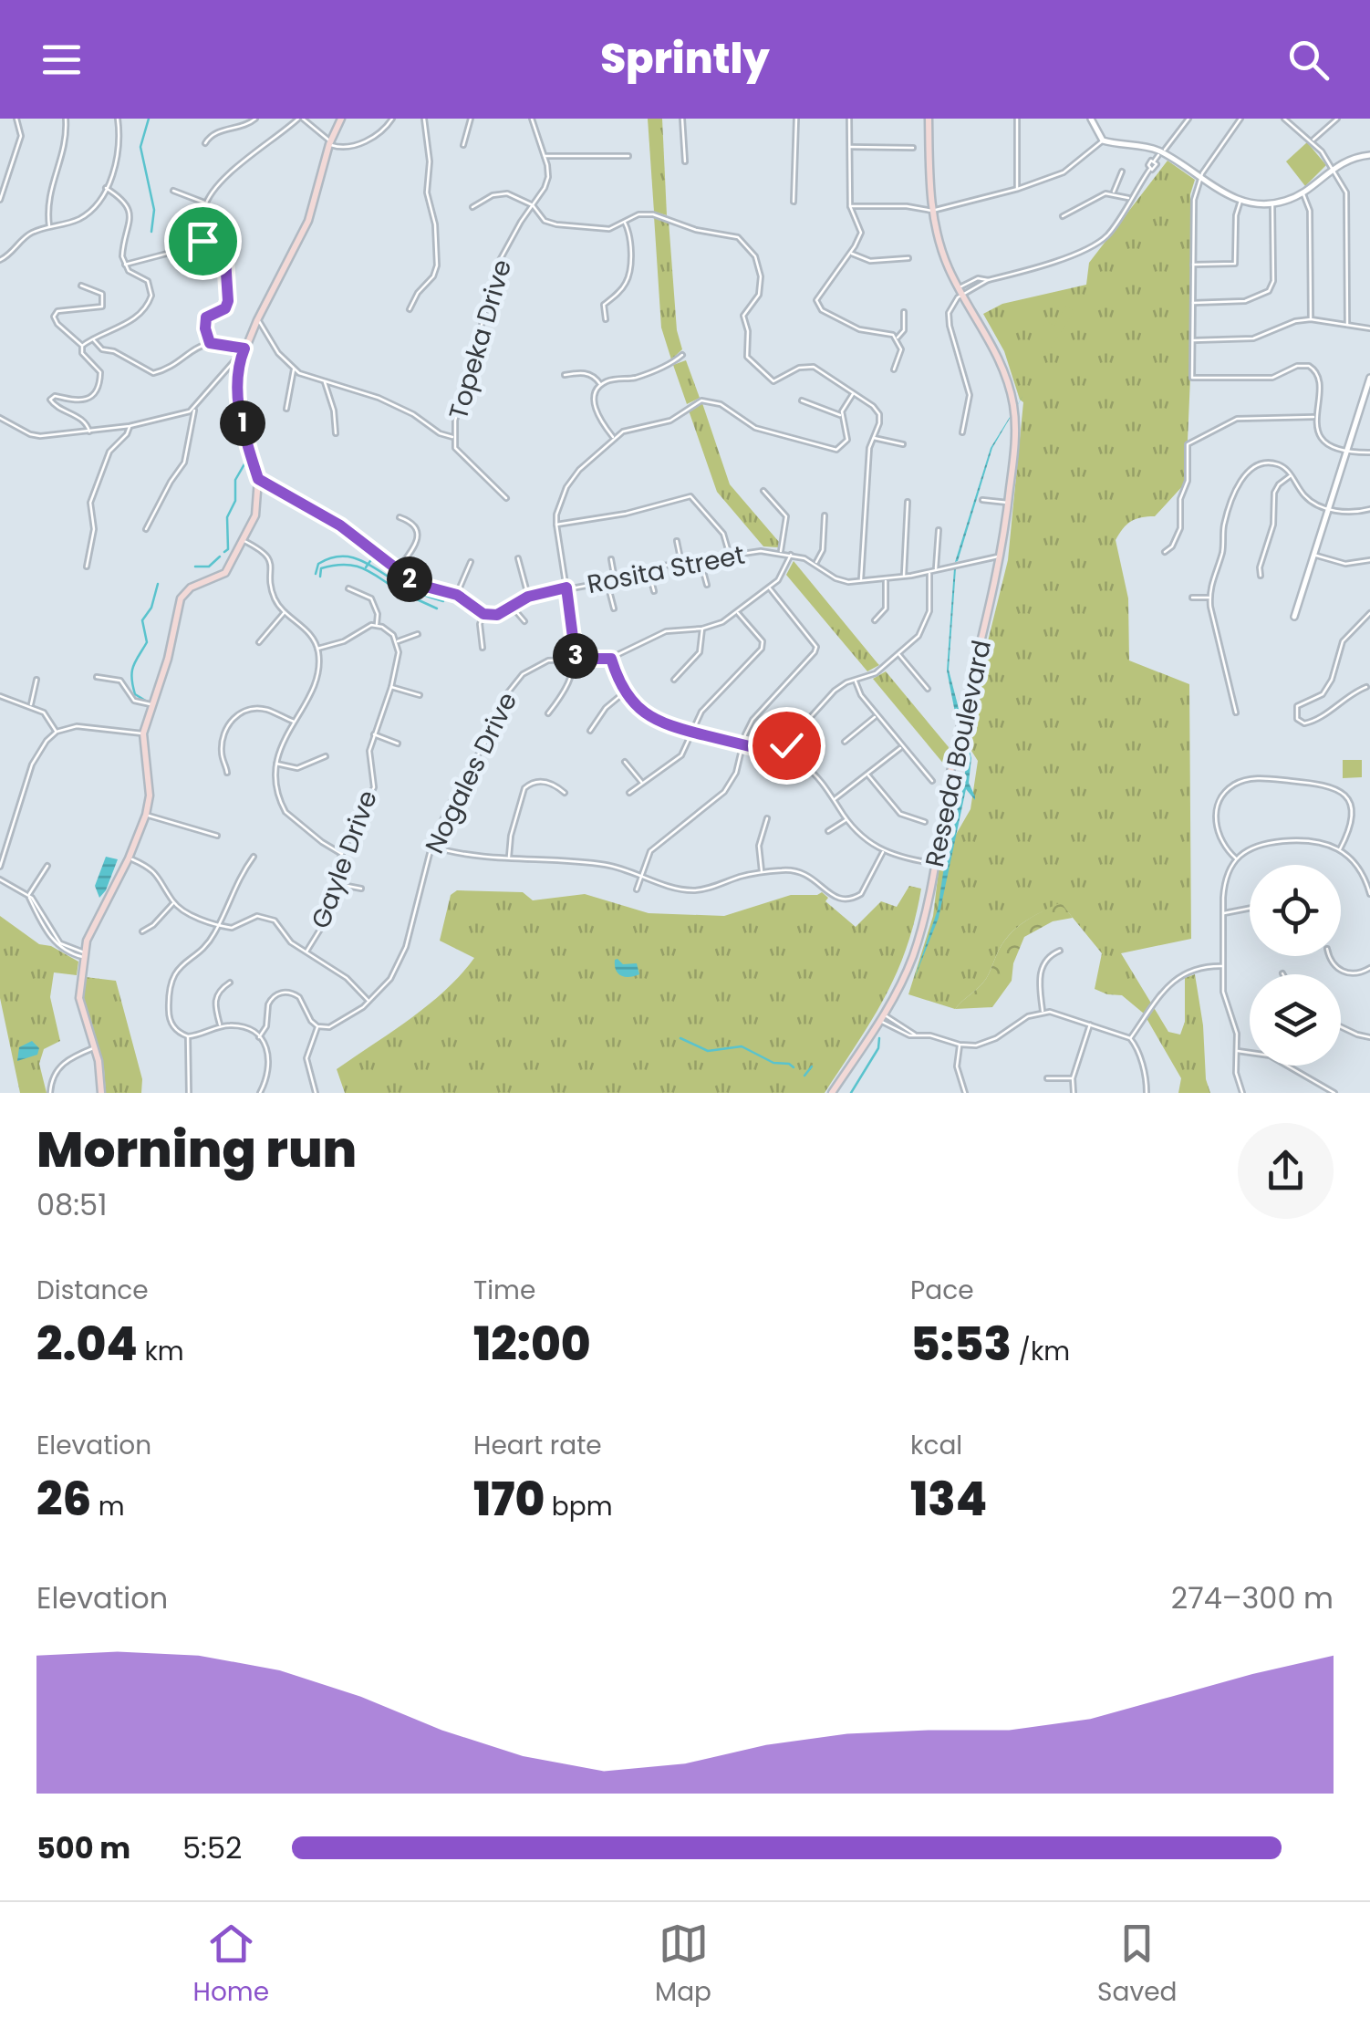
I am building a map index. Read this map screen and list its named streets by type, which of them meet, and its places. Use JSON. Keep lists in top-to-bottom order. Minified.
{"streets":{"main road":["Reseda Boulevard"],"street":["Topeka Drive","Rosita Street","Nogales Drive","Gayle Drive"]},"crossings":[["Rosita Street","Reseda Boulevard"],["Rosita Street","Nogales Drive"]],"page":{"header":"Sprintly","pins":["1","2","3"],"heading":["Morning run","08:51"],"stats":[["Distance","2.04 km"],["Time","12:00"],["Pace","5:53 /km"],["Elevation","26 m"],["Heart rate","170 bpm"],["kcal","134"]],"chart":["Elevation","274–300 m"],"list":[{"name":"500 m","note":"5:52"}],"tabs":["Home","Map","Saved"]}}
